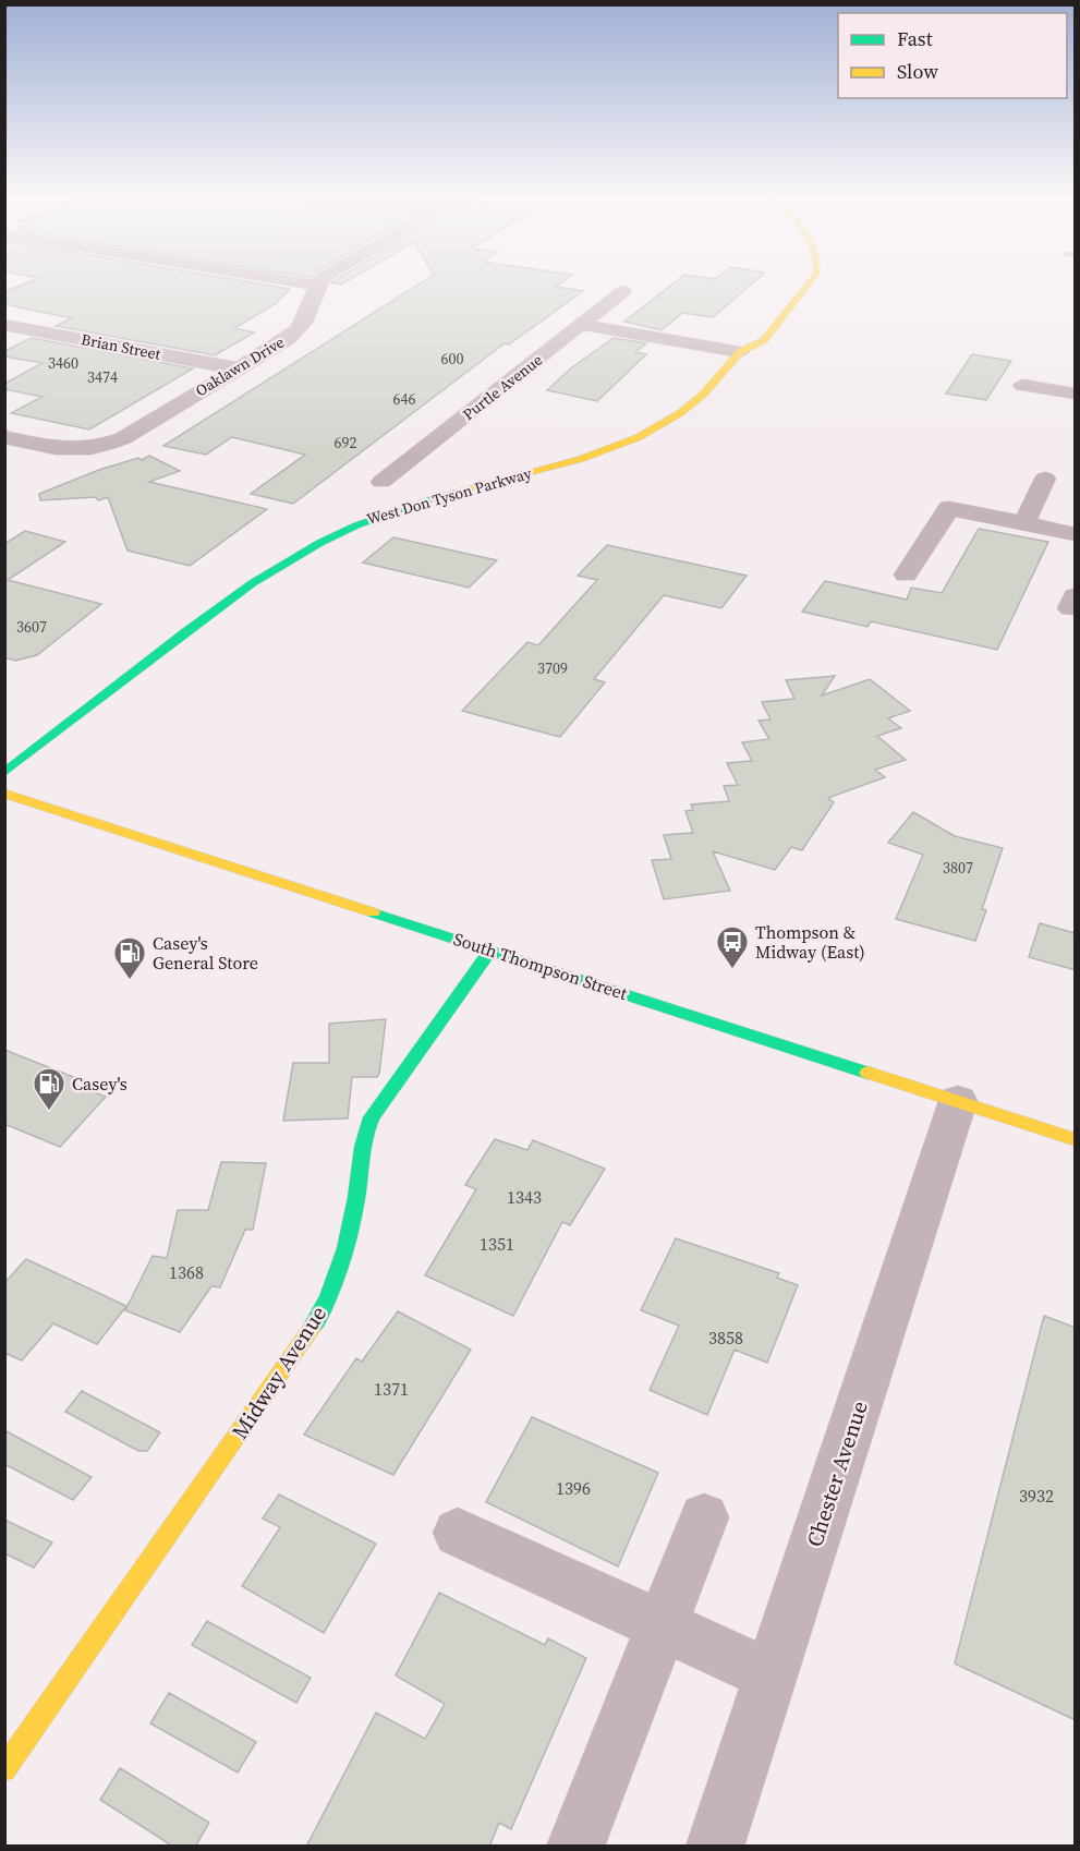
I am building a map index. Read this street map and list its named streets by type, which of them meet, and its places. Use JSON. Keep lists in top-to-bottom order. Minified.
{"streets":{"main road":["West Don Tyson Parkway","South Thompson Street","Midway Avenue"],"street":["Brian Street","Oaklawn Drive","Purtle Avenue","Chester Avenue"]},"crossings":[["Brian Street","Oaklawn Drive"],["South Thompson Street","Midway Avenue"],["South Thompson Street","Chester Avenue"]],"places":{"bus stop":["Thompson & Midway (East)"],"fuel station":["Casey's General Store","Casey's"]},"house_numbers":["600","3460","3474","646","692","3607","3709","3807","1343","1351","1368","3858","1371","1396","3932"],"legend":["Fast","Slow"]}
